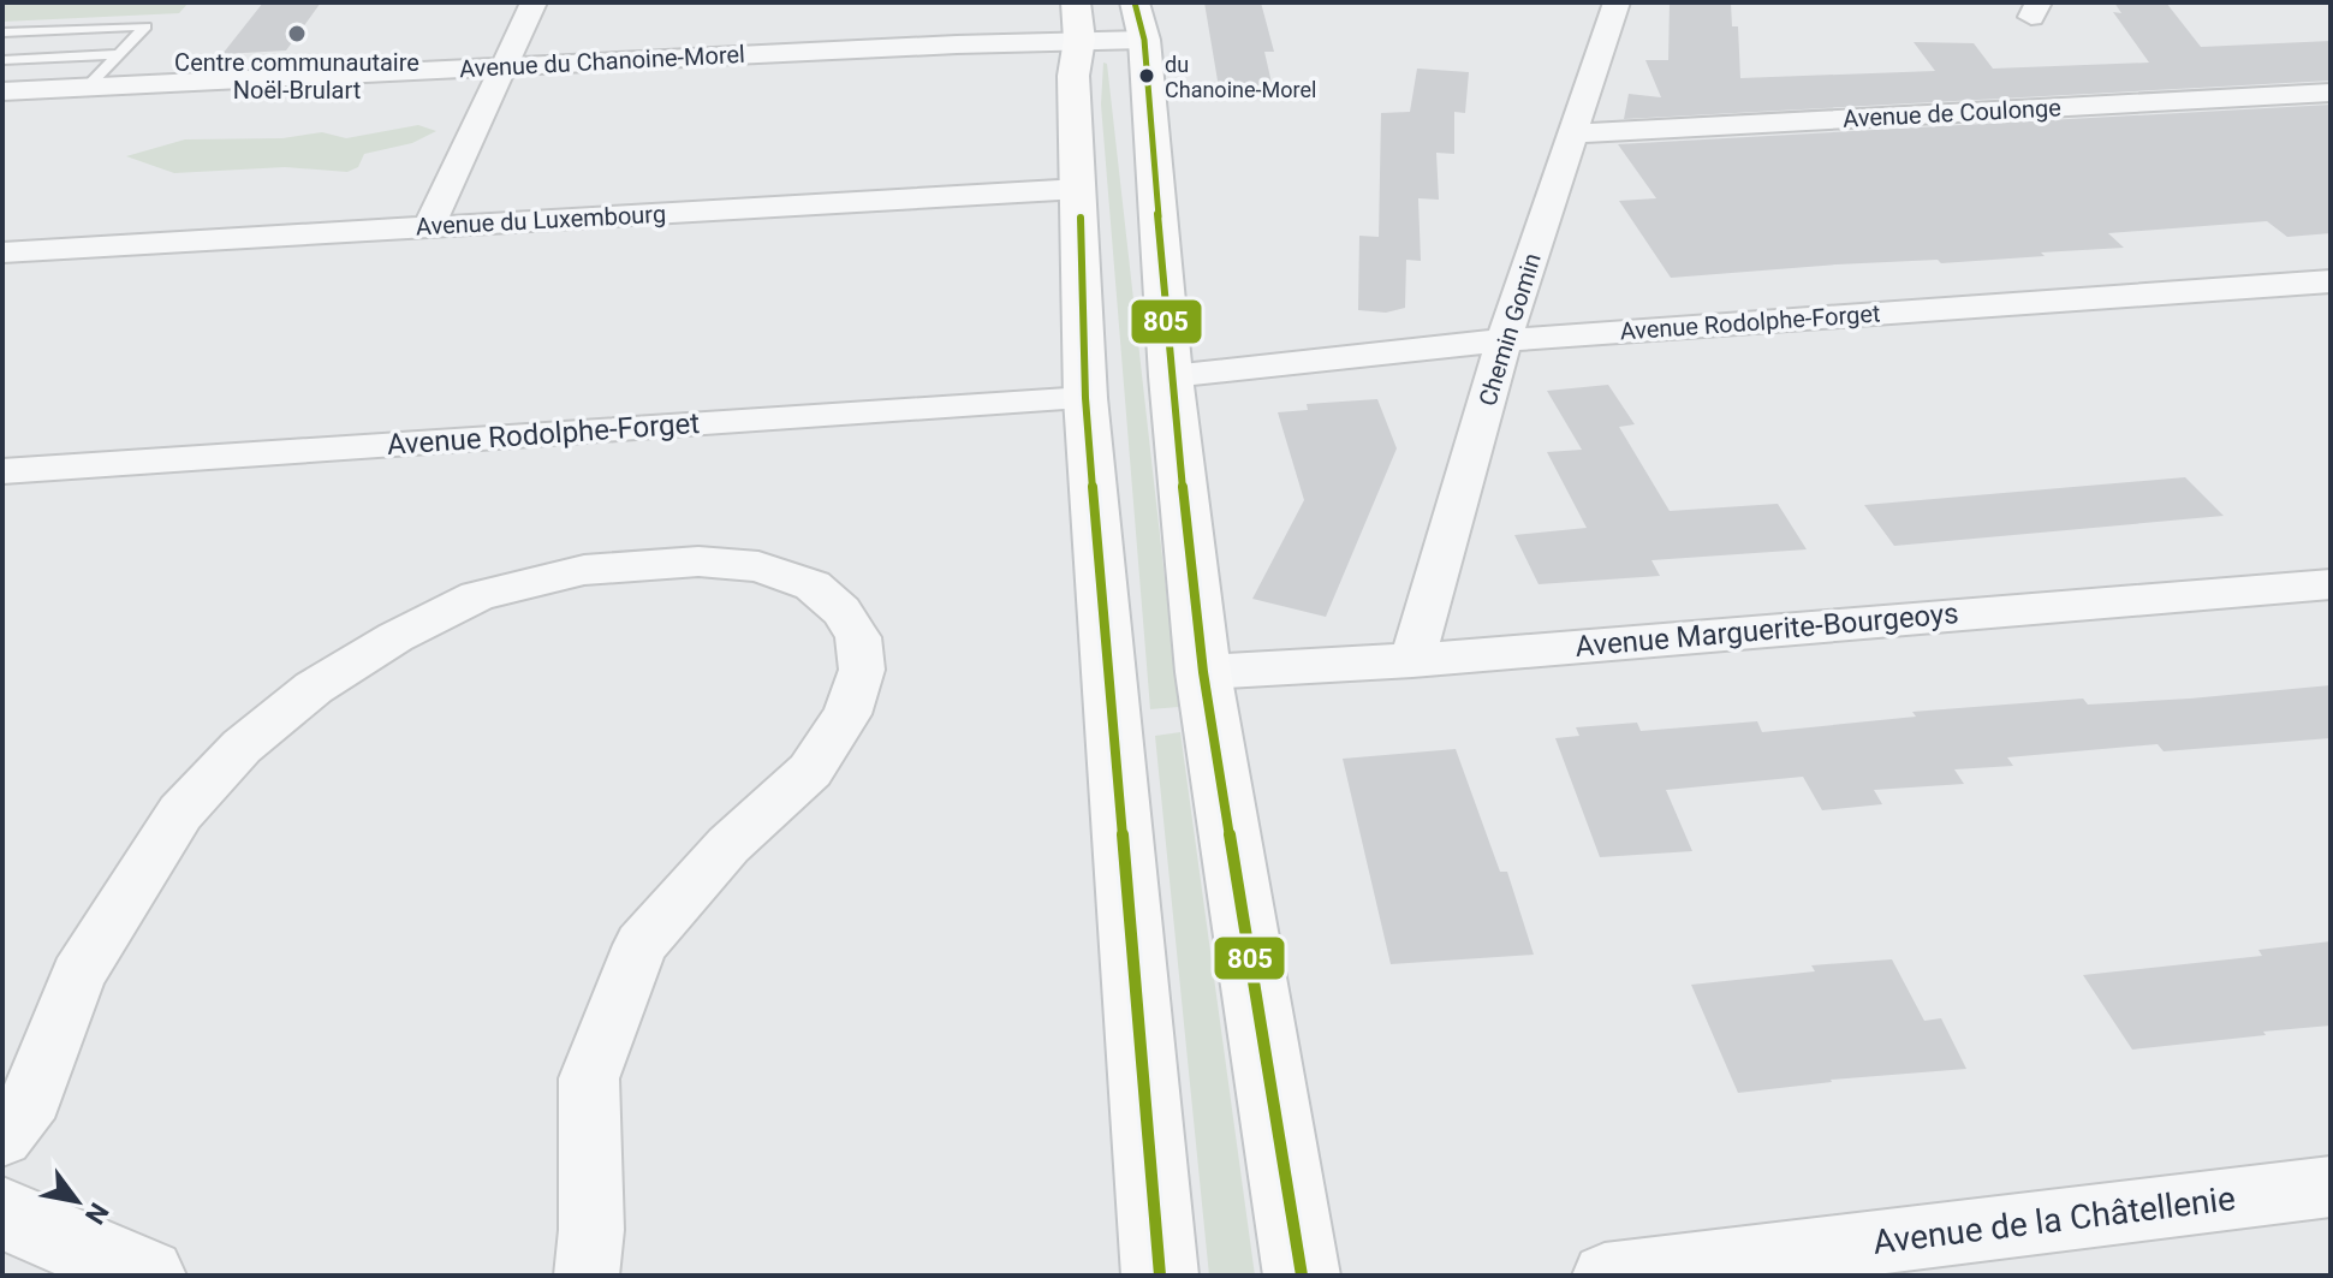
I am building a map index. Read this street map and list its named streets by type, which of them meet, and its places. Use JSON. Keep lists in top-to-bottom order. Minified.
{"streets":{"street":["Avenue du Chanoine-Morel","Avenue de Coulonge","Avenue du Luxembourg","Avenue Rodolphe-Forget","Chemin Gomin","Avenue Marguerite-Bourgeoys","Avenue de la Châtellenie"]},"crossings":[["Avenue de Coulonge","Chemin Gomin"],["Avenue Rodolphe-Forget","Chemin Gomin"],["Chemin Gomin","Avenue Marguerite-Bourgeoys"]],"places":["Centre communautaire Noël-Brulart","du Chanoine-Morel"],"lines":["transit line 805"],"north":"bottom right"}
